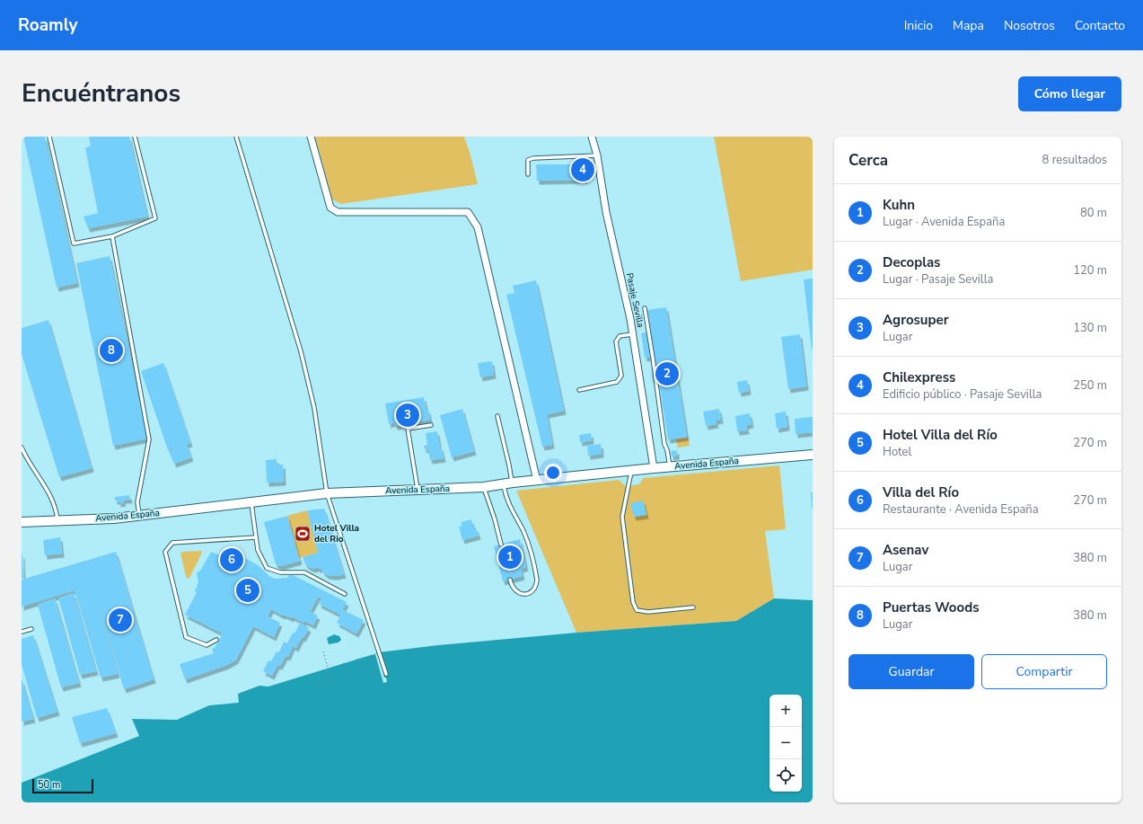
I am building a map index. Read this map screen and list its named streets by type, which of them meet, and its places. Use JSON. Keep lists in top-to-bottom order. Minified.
{"streets":{"main road":["Avenida España"],"street":["Pasaje Sevilla"]},"crossings":[["Pasaje Sevilla","Avenida España"]],"places":{"sports":["Hotel Villa del Rio"]},"scale_bar":"50 m","page":{"header":"Roamly","nav":["Inicio","Mapa","Nosotros","Contacto"],"title":"Encuéntranos","buttons":["Cómo llegar",["Guardar","Compartir"]],"heading":["Cerca","8 resultados"],"pins":["4","8","2","3","1","6","5","7"],"list":[{"mark":"1","name":"Kuhn","note":"Lugar · Avenida España","value":"80 m"},{"mark":"2","name":"Decoplas","note":"Lugar · Pasaje Sevilla","value":"120 m"},{"mark":"3","name":"Agrosuper","note":"Lugar","value":"130 m"},{"mark":"4","name":"Chilexpress","note":"Edificio público · Pasaje Sevilla","value":"250 m"},{"mark":"5","name":"Hotel Villa del Río","note":"Hotel","value":"270 m"},{"mark":"6","name":"Villa del Río","note":"Restaurante · Avenida España","value":"270 m"},{"mark":"7","name":"Asenav","note":"Lugar","value":"380 m"},{"mark":"8","name":"Puertas Woods","note":"Lugar","value":"380 m"}],"map_buttons":["+","−"],"scale":"50 m"}}
